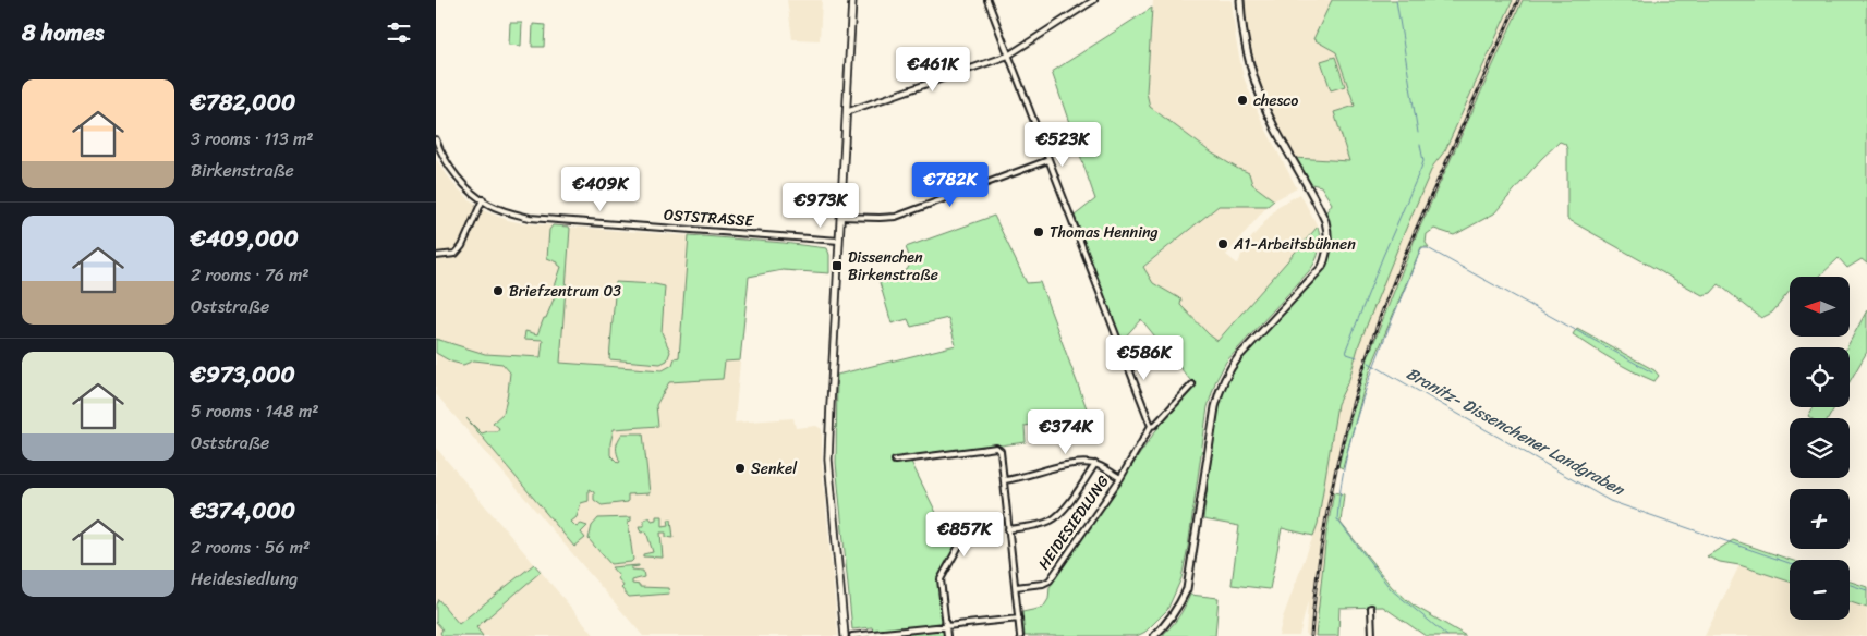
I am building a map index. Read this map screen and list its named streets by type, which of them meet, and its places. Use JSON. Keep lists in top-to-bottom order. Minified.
{"streets":{"street":["OSTSTRASSE","HEIDESIEDLUNG"]},"water":["Branitz- Dissenchener Landgraben"],"places":{"other":["chesco","Thomas Henning","A1-Arbeitsbühnen","Briefzentrum 03","Senkel"],"transit":["Dissenchen Birkenstraße"]},"north":"left","page":{"heading":"8 homes","price":["€461K","€523K","€782K","€409K","€973K","€586K","€374K","€857K"],"list":[{"name":"€782,000","note":"3 rooms · 113 m² · Birkenstraße"},{"name":"€409,000","note":"2 rooms · 76 m² · Oststraße"},{"name":"€973,000","note":"5 rooms · 148 m² · Oststraße"},{"name":"€374,000","note":"2 rooms · 56 m² · Heidesiedlung"}],"map_buttons":["+","−"]}}
